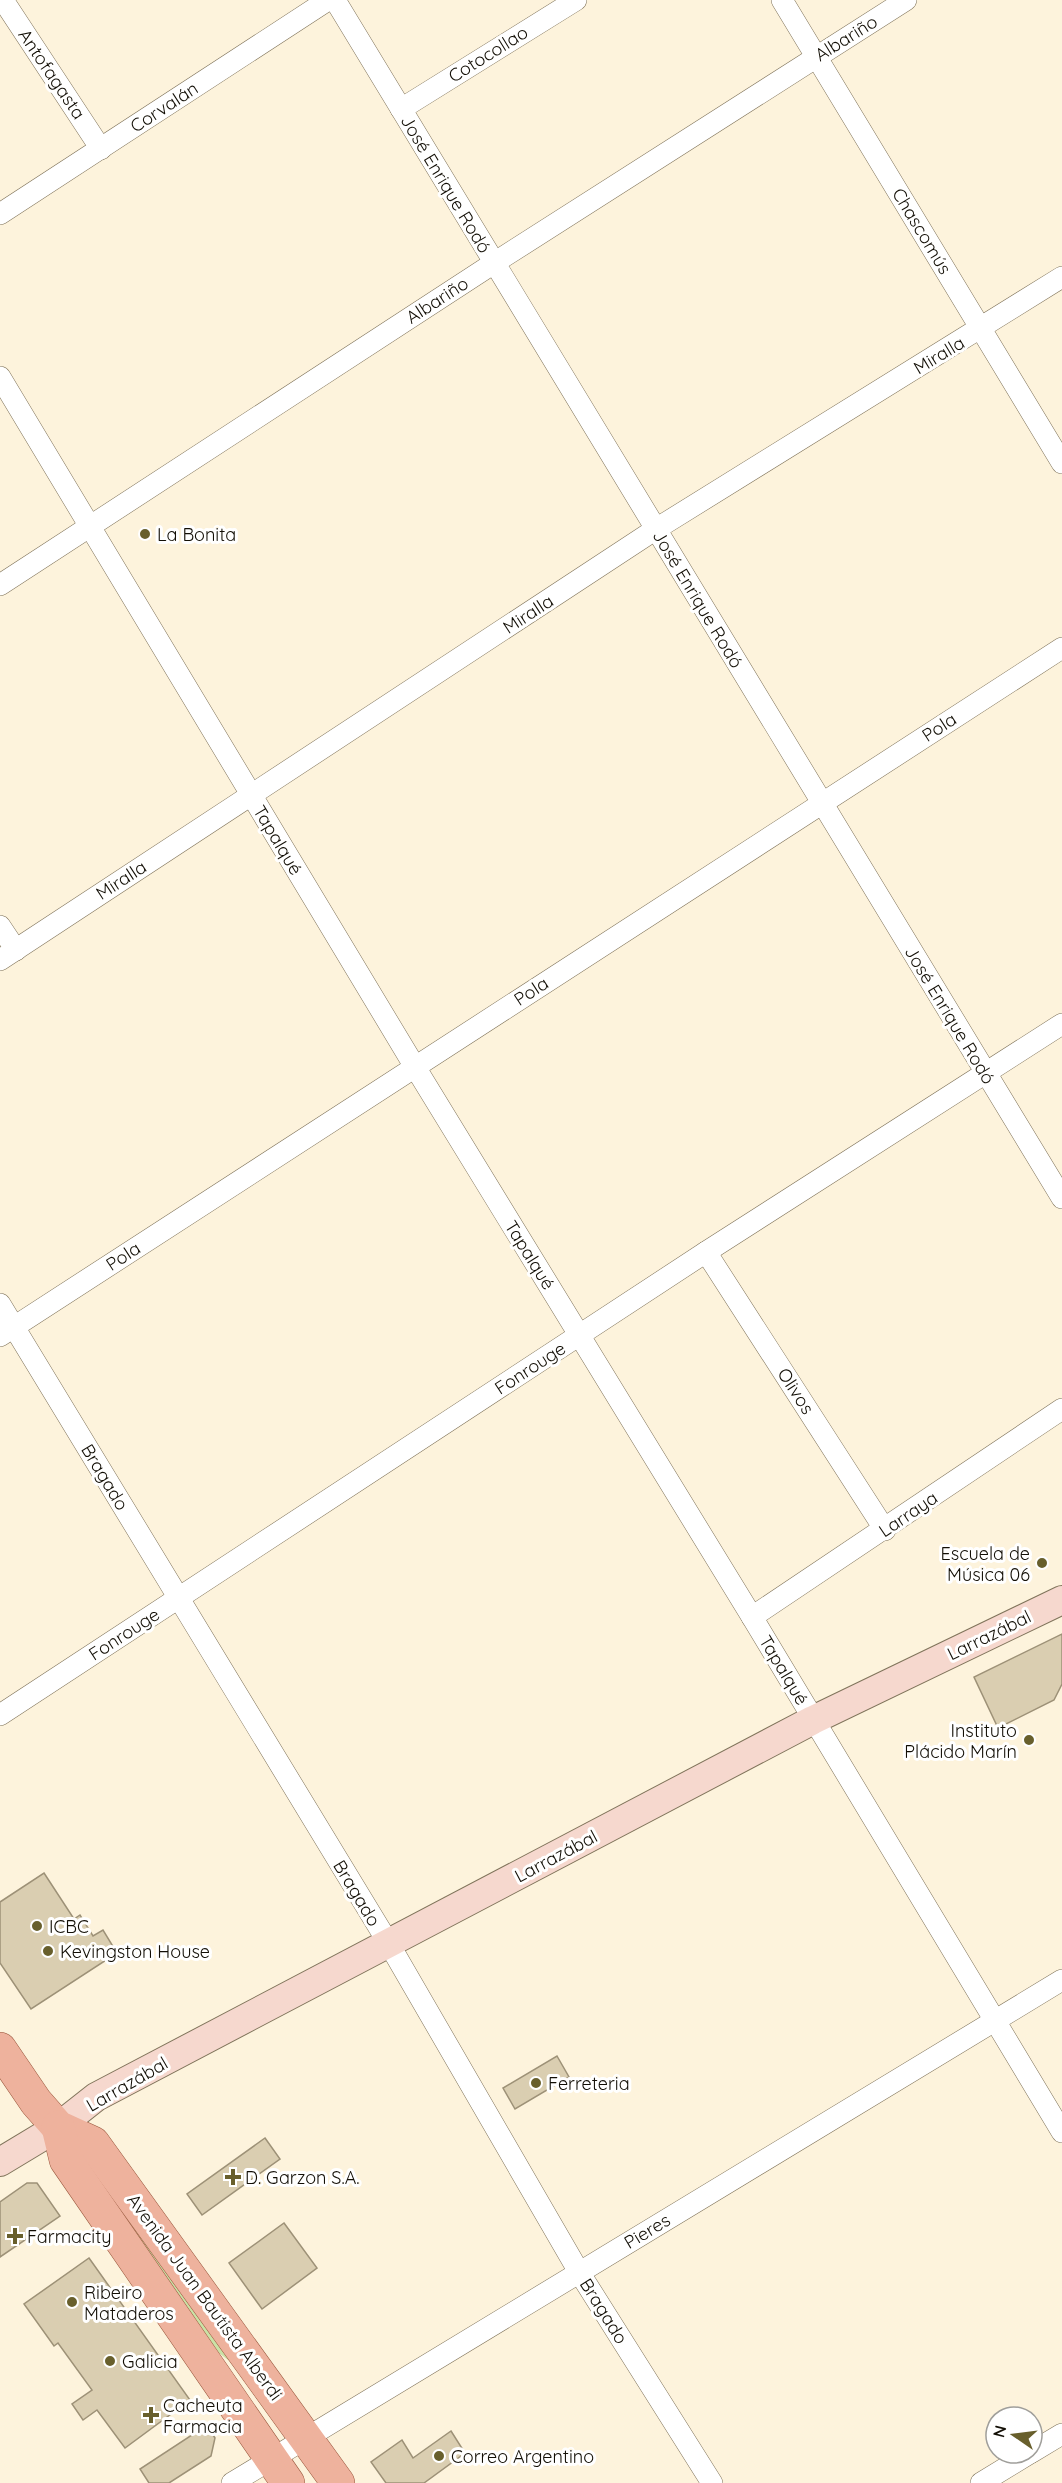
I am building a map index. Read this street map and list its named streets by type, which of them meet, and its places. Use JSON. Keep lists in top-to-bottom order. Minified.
{"streets":{"main road":["Avenida Juan Bautista Alberdi"],"street":["Albariño","Cotocollao","Antofagasta","Corvalán","José Enrique Rodó","Chascomús","Miralla","Pola","Tapalqué","Fonrouge","Olivos","Bragado","Larraya","Larrazábal","Pieres"]},"crossings":[["Albariño","José Enrique Rodó"],["Albariño","Chascomús"],["Albariño","Tapalqué"],["Cotocollao","José Enrique Rodó"],["Antofagasta","Corvalán"],["José Enrique Rodó","Miralla"],["José Enrique Rodó","Pola"],["José Enrique Rodó","Fonrouge"],["Chascomús","Miralla"],["Miralla","Tapalqué"],["Pola","Tapalqué"],["Pola","Bragado"],["Tapalqué","Fonrouge"],["Tapalqué","Larraya"],["Tapalqué","Larrazábal"],["Tapalqué","Pieres"],["Fonrouge","Olivos"],["Fonrouge","Bragado"],["Olivos","Larraya"],["Bragado","Larrazábal"],["Bragado","Pieres"],["Larrazábal","Avenida Juan Bautista Alberdi"],["Pieres","Avenida Juan Bautista Alberdi"]],"places":{"other":["La Bonita","Escuela de Música 06","Instituto Plácido Marín","ICBC","Kevingston House","Ferreteria","Ribeiro Mataderos","Galicia","Correo Argentino"],"health":["D. Garzon S.A.","Farmacity","Cacheuta Farmacia"]},"north":"left"}
